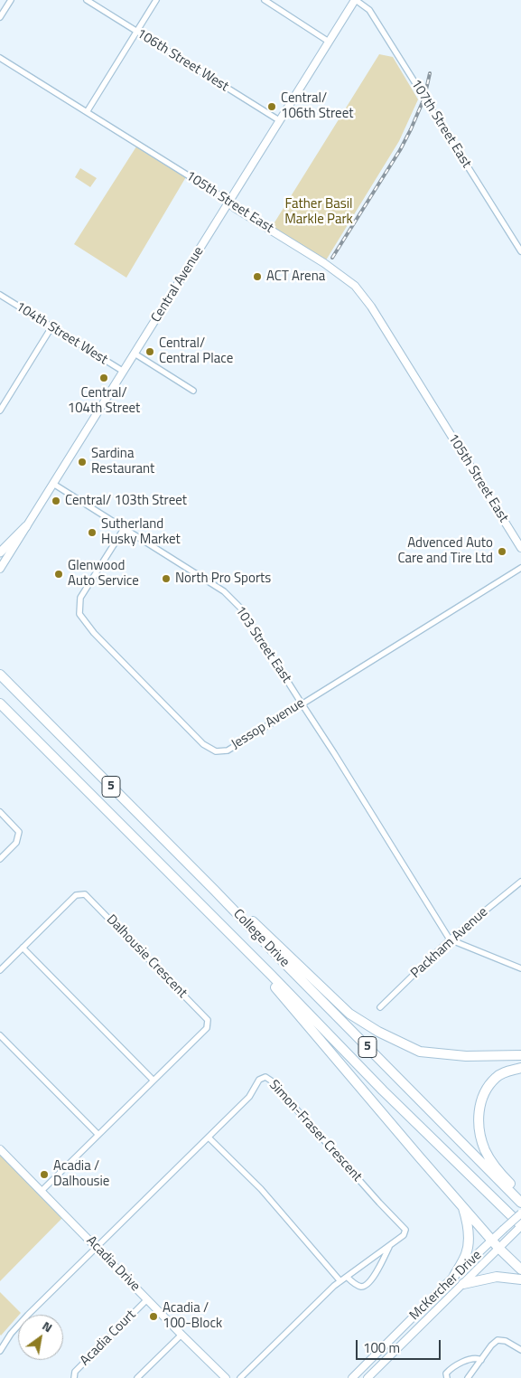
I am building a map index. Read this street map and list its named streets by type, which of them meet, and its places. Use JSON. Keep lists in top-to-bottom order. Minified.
{"streets":{"highway":["5","College Drive"],"main road":["105th Street East","Central Avenue","Acadia Drive","McKercher Drive"],"street":["106th Street West","107th Street East","104th Street West","103 Street East","Jessop Avenue","Packham Avenue","Dalhousie Crescent","Simon-Fraser Crescent","Acadia Court"]},"crossings":[["106th Street West","Central Avenue"],["107th Street East","Central Avenue"],["105th Street East","Central Avenue"],["Central Avenue","104th Street West"],["Central Avenue","103 Street East"],["103 Street East","Jessop Avenue"],["103 Street East","Packham Avenue"],["College Drive","McKercher Drive"],["Dalhousie Crescent","Acadia Drive"],["Simon-Fraser Crescent","Acadia Drive"],["Acadia Drive","Acadia Court"]],"parks":["Father Basil Markle Park"],"places":["Central/ 106th Street","ACT Arena","Central/ Central Place","Central/ 104th Street","Sardina Restaurant","Central/ 103th Street","Sutherland Husky Market","Advenced Auto Care and Tire Ltd","Glenwood Auto Service","North Pro Sports","Acadia / Dalhousie","Acadia / 100-Block"],"scale_bar":"100 m","north":"top right"}
